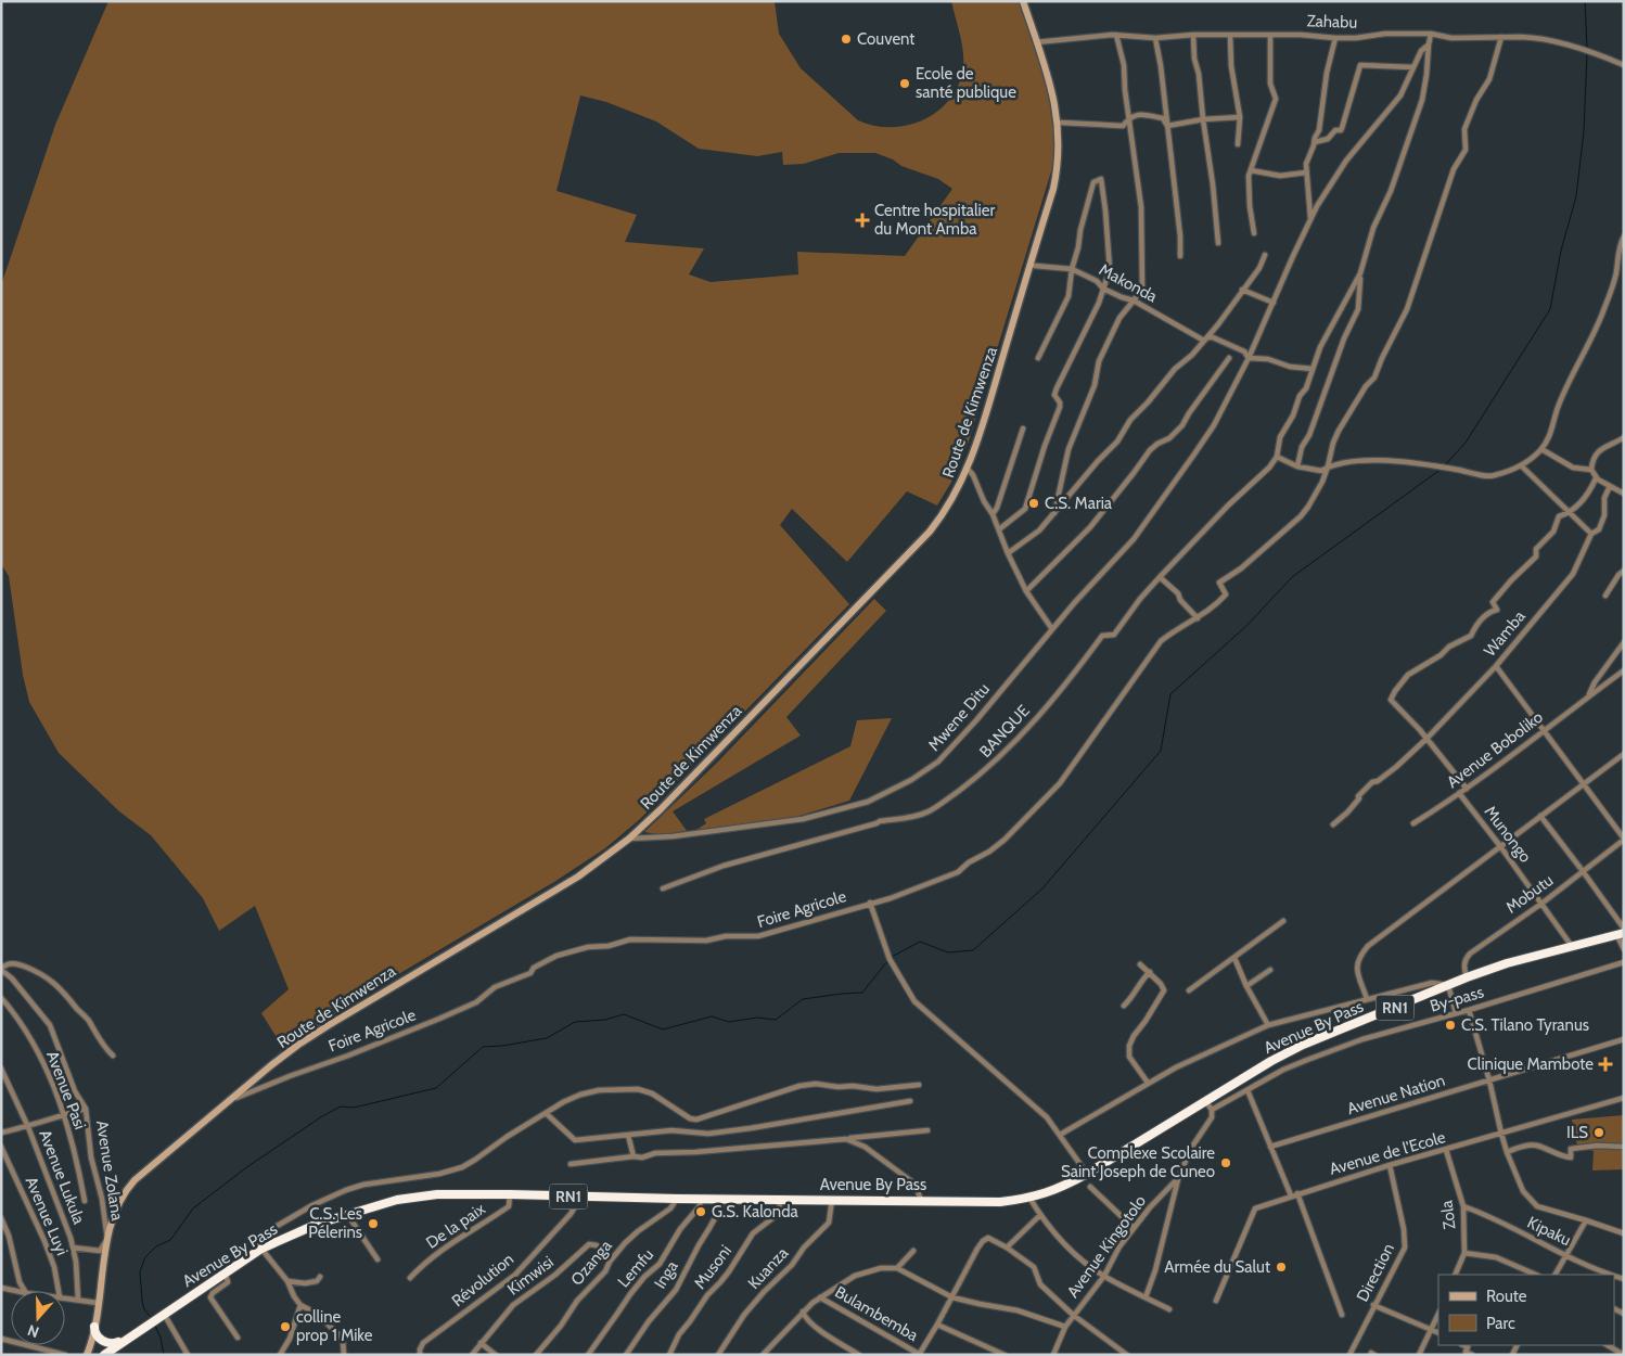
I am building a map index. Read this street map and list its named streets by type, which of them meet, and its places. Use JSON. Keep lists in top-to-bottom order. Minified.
{"streets":{"highway":["RN1","Avenue By Pass"],"street":["Zahabu","Makonda","Route de Kimwenza","Wamba","Mwene Ditu","BANQUE","Avenue Boboliko","Munongo","Mobutu","Foire Agricole","By-pass","Avenue Pasi","Avenue Nation","Avenue de l'Ecole","Avenue Zolana","Avenue Lukula","Zola","Avenue Luyi","De la paix","Kipaku","Avenue Kingotolo","Ozanga","Musoni","Lemfu","Kuanza","Direction","Inga","Kimwisi","Révolution","Bulambemba"]},"crossings":[["Zahabu","Route de Kimwenza"],["Makonda","Mwene Ditu"],["Route de Kimwenza","Mwene Ditu"],["Route de Kimwenza","Foire Agricole"],["Route de Kimwenza","Avenue Zolana"],["Avenue Boboliko","Munongo"],["Munongo","Mobutu"],["Munongo","Avenue By Pass"],["Mobutu","Avenue By Pass"],["By-pass","Avenue By Pass"],["By-pass","Avenue Kingotolo"],["Avenue By Pass","De la paix"],["Avenue By Pass","Avenue Kingotolo"],["Avenue By Pass","Ozanga"],["Avenue By Pass","Musoni"],["Avenue By Pass","Lemfu"],["Avenue By Pass","Kuanza"],["Avenue By Pass","Révolution"],["Avenue de l'Ecole","Zola"],["Avenue de l'Ecole","Direction"],["Zola","Kipaku"],["Ozanga","Kimwisi"]],"places":{"other":["Couvent","Ecole de santé publique","C.S. Maria","C.S. Tilano Tyranus","ILS","Complexe Scolaire Saint Joseph de Cuneo","G.S. Kalonda","C.S. Les Pélerins","Armée du Salut","colline prop 1 Mike"],"health":["Centre hospitalier du Mont Amba","Clinique Mambote"]},"legend":["Route","Parc"],"north":"bottom"}
